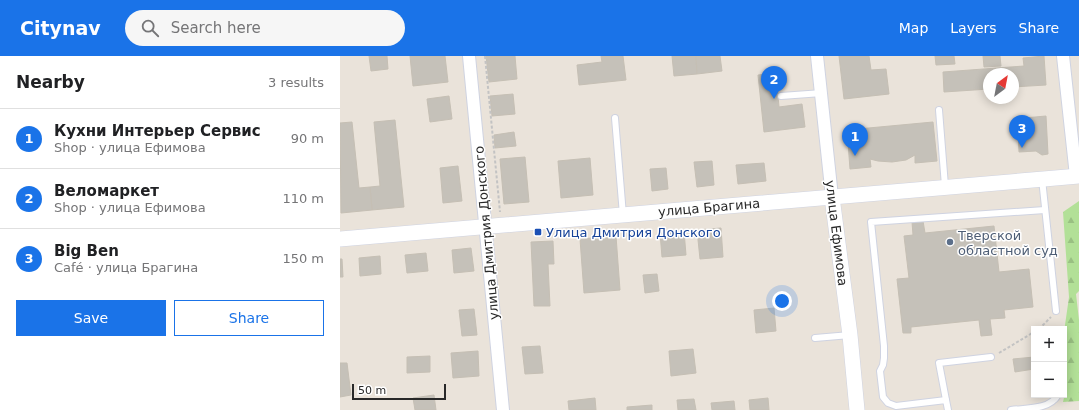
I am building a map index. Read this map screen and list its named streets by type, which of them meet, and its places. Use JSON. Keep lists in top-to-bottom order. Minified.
{"streets":{"street":["улица Брагина","улица Дмитрия Донского","улица Ефимова"]},"crossings":[["улица Брагина","улица Дмитрия Донского"],["улица Брагина","улица Ефимова"]],"places":{"transit":["Улица Дмитрия Донского"],"other":["Тверской областной суд"]},"scale_bar":"50 m","north":"top right","page":{"header":"Citynav","search":"Search here","nav":["Map","Layers","Share"],"heading":["Nearby","3 results"],"pins":["2","3","1"],"list":[{"mark":"1","name":"Кухни Интерьер Сервис","note":"Shop · улица Ефимова","value":"90 m"},{"mark":"2","name":"Веломаркет","note":"Shop · улица Ефимова","value":"110 m"},{"mark":"3","name":"Big Ben","note":"Café · улица Брагина","value":"150 m"}],"buttons":["Save","Share"],"map_buttons":["+","−"],"scale":"50 m"}}
